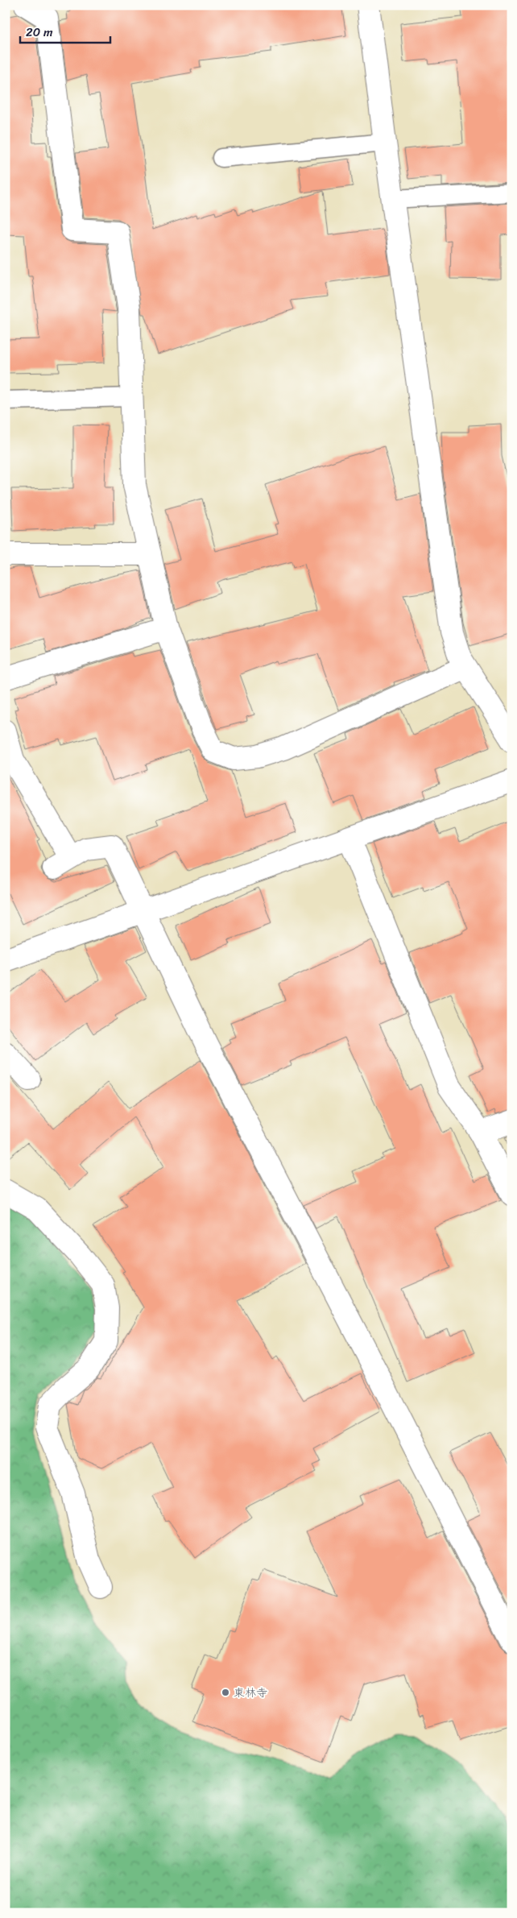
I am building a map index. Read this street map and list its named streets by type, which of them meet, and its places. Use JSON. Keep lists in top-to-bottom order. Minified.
{"places":["東林寺"],"scale_bar":"20 m"}
